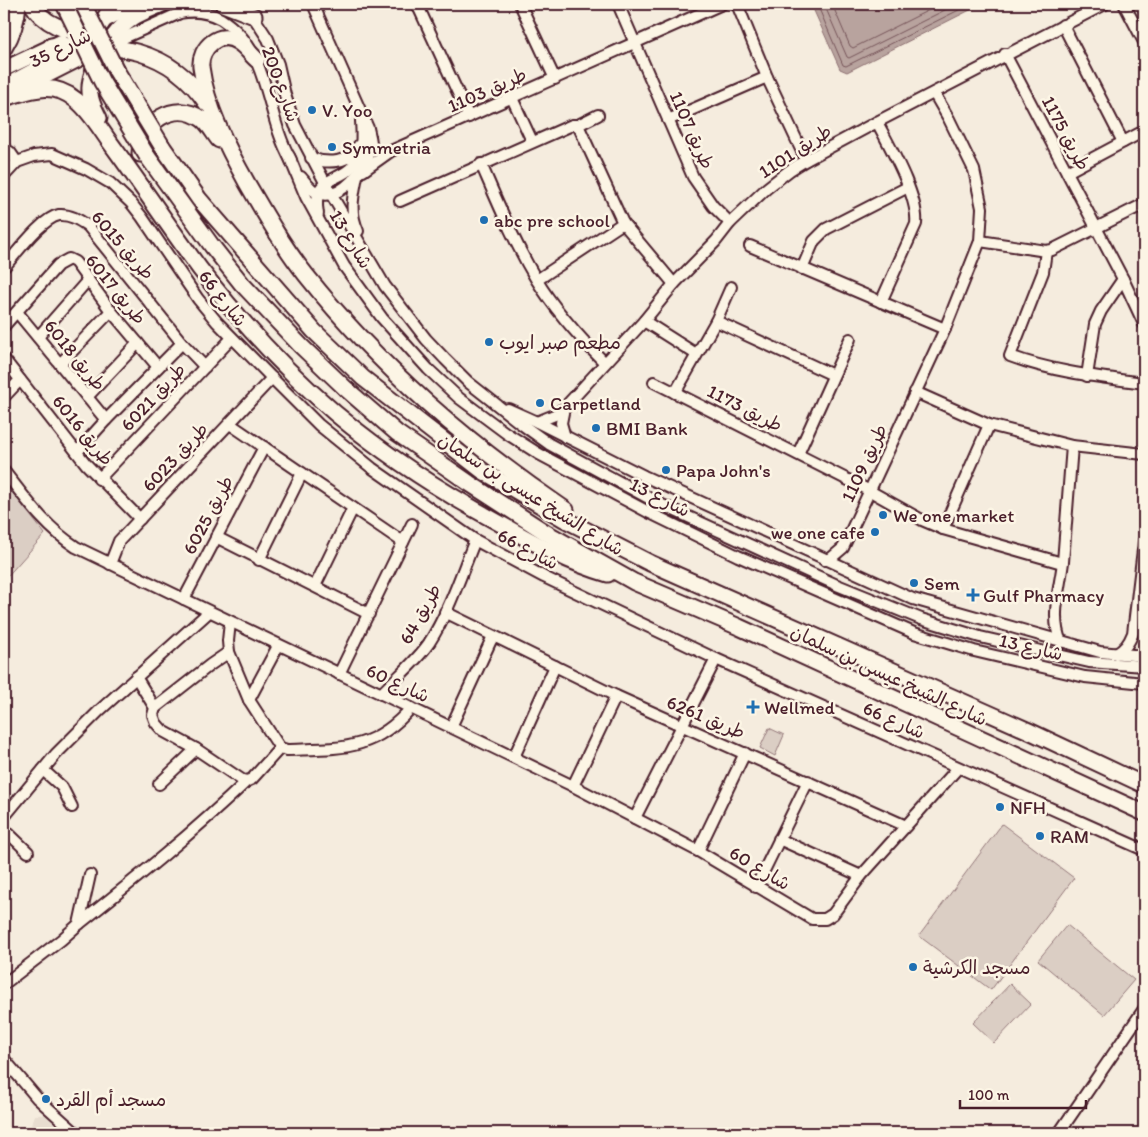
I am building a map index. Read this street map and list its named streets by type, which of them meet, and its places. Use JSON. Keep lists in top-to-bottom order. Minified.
{"streets":{"highway":["شارع الشيخ عيسى بن سلمان"],"main road":["شارع 35"],"street":["شارع 200","طريق 1103","طريق 1107","طريق 1175","طريق 1101","شارع 13","طريق 6015","طريق 6017","شارع 66","طريق 6018","طريق 6021","طريق 1173","طريق 6016","طريق 6023","طريق 1109","طريق 6025","طريق 64","شارع 60","طريق 6261"]},"crossings":[["شارع 35","شارع 200"],["شارع 200","شارع 13"],["طريق 1103","طريق 1107"],["طريق 1107","طريق 1101"],["طريق 1175","طريق 1101"],["طريق 1101","طريق 1109"],["طريق 6015","طريق 6021"],["طريق 6017","طريق 6018"],["شارع 66","طريق 6021"],["شارع 66","طريق 6023"],["شارع 66","طريق 64"],["شارع 66","شارع 60"],["طريق 6021","طريق 6016"],["طريق 1173","طريق 1109"],["طريق 6016","طريق 6023"],["طريق 6023","شارع 60"],["طريق 6025","شارع 60"],["طريق 64","شارع 60"],["طريق 64","طريق 6261"],["شارع 60","طريق 6261"]],"places":{"other":["V. Yoo","Symmetria","abc pre school","مطعم صبر ايوب","Carpetland","BMI Bank","Papa John's","We one market","we one cafe","Sem","NFH","RAM","مسجد الكرشية","مسجد أم القرد"],"health":["Gulf Pharmacy","Wellmed"]},"scale_bar":"100 m"}
